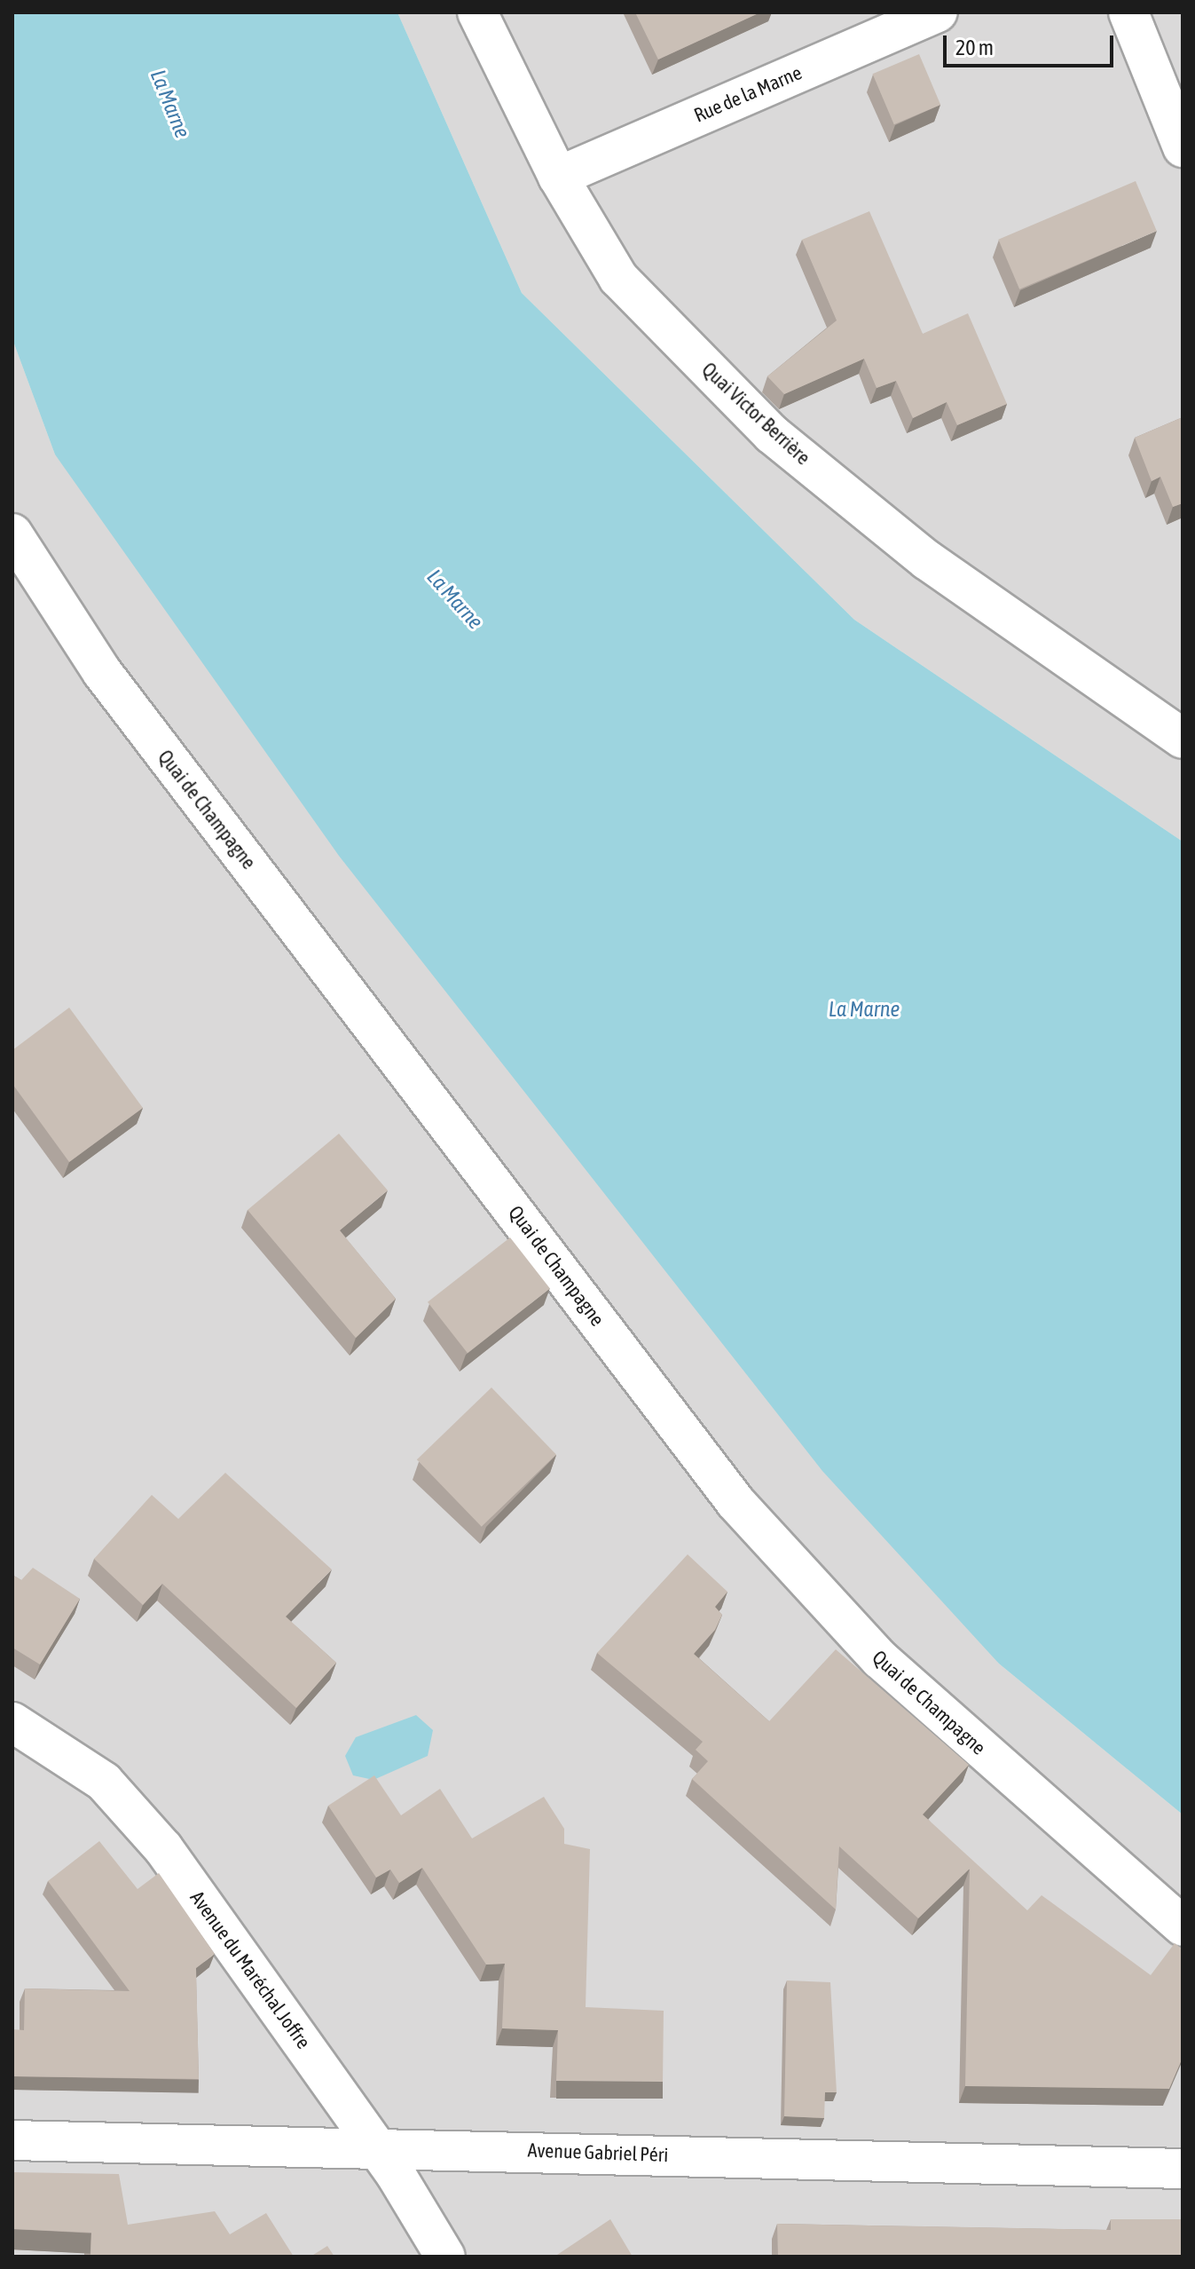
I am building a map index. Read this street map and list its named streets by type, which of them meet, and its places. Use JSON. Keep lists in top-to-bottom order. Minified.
{"streets":{"street":["Rue de la Marne","Quai Victor Berrière","Quai de Champagne","Avenue du Maréchal Joffre","Avenue Gabriel Péri"]},"crossings":[["Rue de la Marne","Quai Victor Berrière"],["Avenue du Maréchal Joffre","Avenue Gabriel Péri"]],"water":["La Marne"],"scale_bar":"20 m"}
